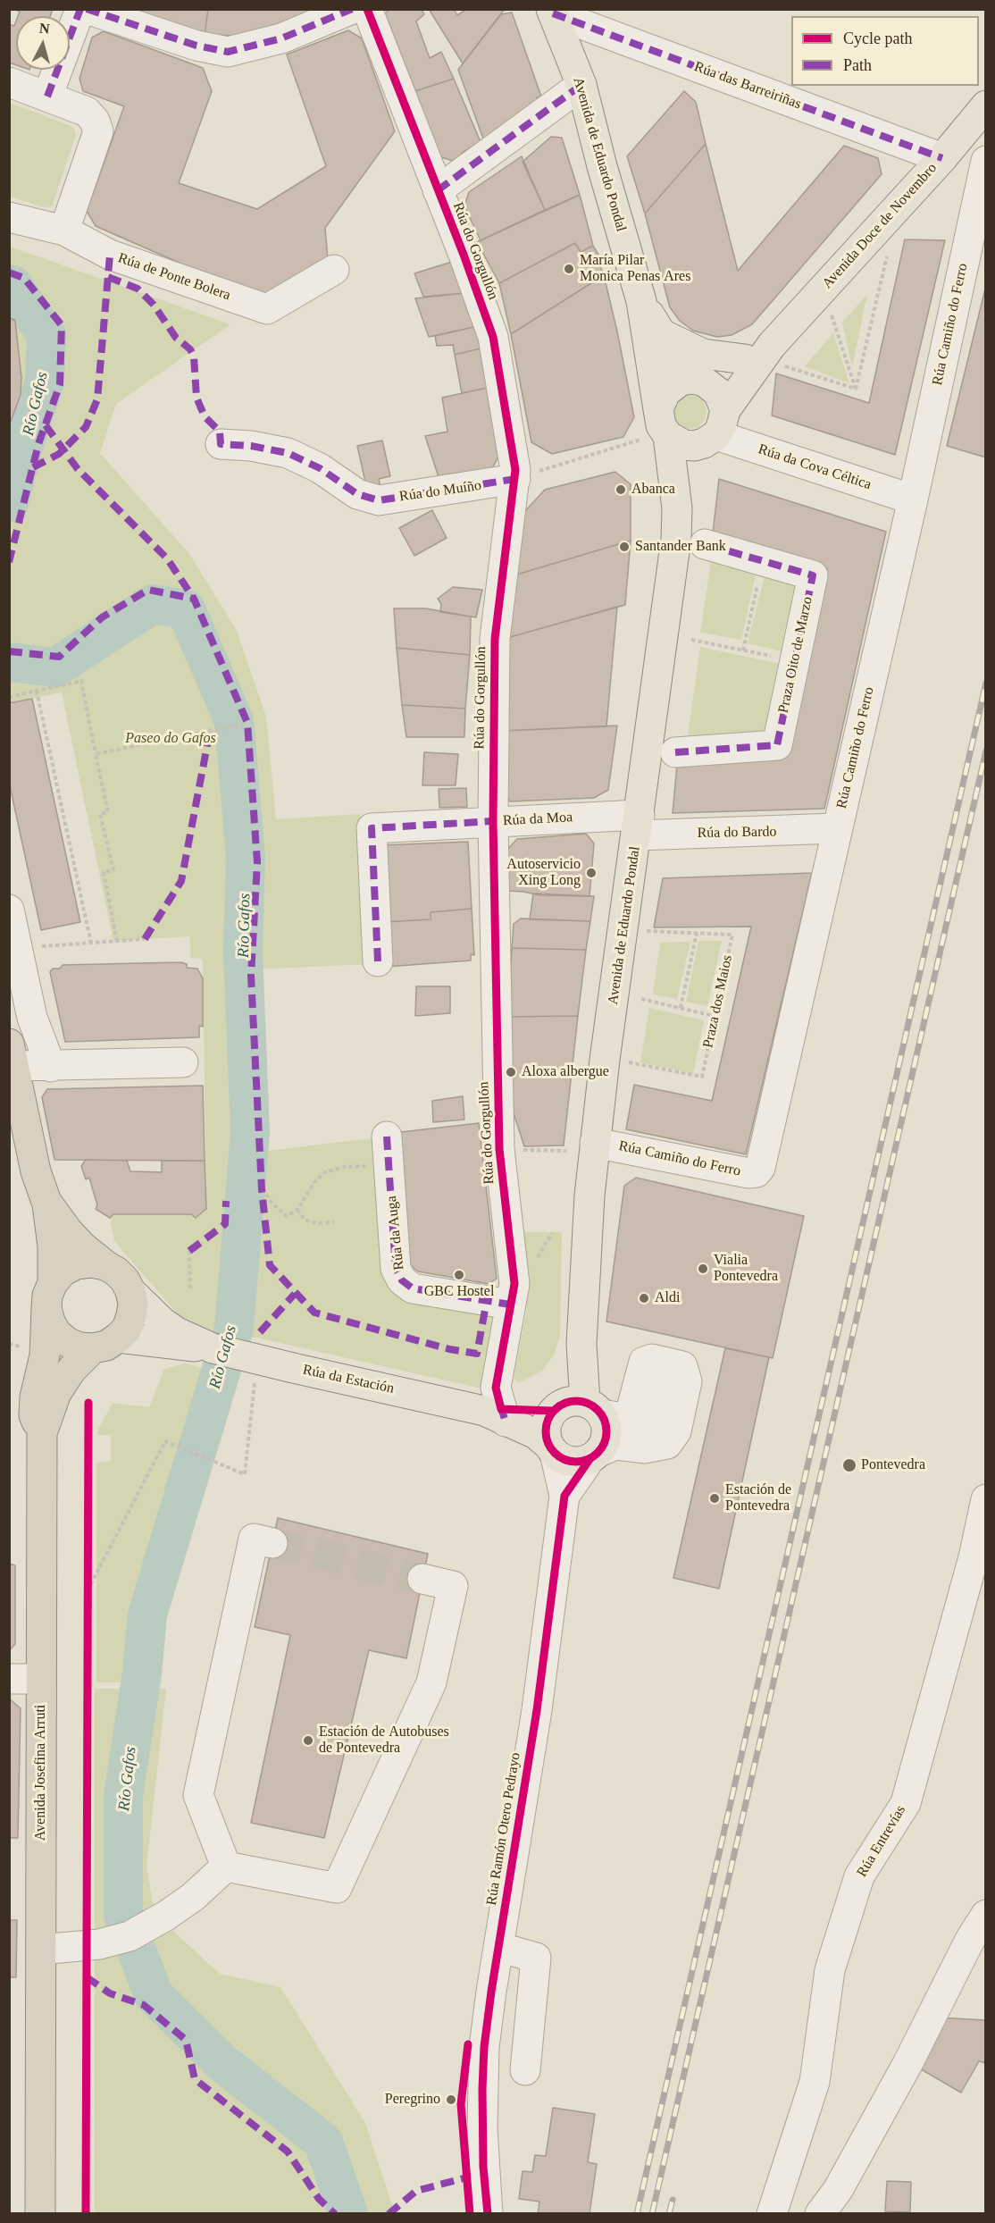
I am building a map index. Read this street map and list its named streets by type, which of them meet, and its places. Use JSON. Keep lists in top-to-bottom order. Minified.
{"streets":{"highway":["Avenida Josefina Arruti"],"main road":["Avenida de Eduardo Pondal","Avenida Doce de Novembro","Rúa da Estación"],"street":["Rúa das Barreiriñas","Rúa do Gorgullón","Rúa de Ponte Bolera","Rúa Camiño do Ferro","Rúa da Cova Céltica","Rúa do Muíño","Praza Oito de Marzo","Rúa da Moa","Rúa do Bardo","Rúa da Auga","Rúa Ramón Otero Pedrayo","Rúa Entrevías"],"path":["Praza dos Maios"]},"crossings":[["Rúa das Barreiriñas","Avenida de Eduardo Pondal"],["Rúa das Barreiriñas","Avenida Doce de Novembro"],["Avenida de Eduardo Pondal","Avenida Doce de Novembro"],["Avenida de Eduardo Pondal","Rúa Camiño do Ferro"],["Avenida de Eduardo Pondal","Rúa da Cova Céltica"],["Avenida de Eduardo Pondal","Rúa da Moa"],["Avenida de Eduardo Pondal","Rúa do Bardo"],["Avenida de Eduardo Pondal","Rúa da Estación"],["Avenida de Eduardo Pondal","Rúa Ramón Otero Pedrayo"],["Avenida Doce de Novembro","Rúa da Cova Céltica"],["Rúa do Gorgullón","Rúa do Muíño"],["Rúa do Gorgullón","Rúa da Moa"],["Rúa do Gorgullón","Rúa da Auga"],["Rúa do Gorgullón","Rúa da Estación"],["Rúa Camiño do Ferro","Rúa da Cova Céltica"],["Rúa Camiño do Ferro","Rúa do Bardo"],["Rúa da Moa","Rúa do Bardo"],["Rúa da Estación","Avenida Josefina Arruti"],["Rúa da Estación","Rúa Ramón Otero Pedrayo"]],"water":["Río Gafos"],"parks":["Paseo do Gafos"],"places":["María Pilar Monica Penas Ares","Abanca","Santander Bank","Autoservicio Xing Long","Aloxa albergue","Vialia Pontevedra","GBC Hostel","Aldi","Pontevedra","Estación de Pontevedra","Estación de Autobuses de Pontevedra","Peregrino"],"legend":["Cycle path","Path"],"north":"top"}
